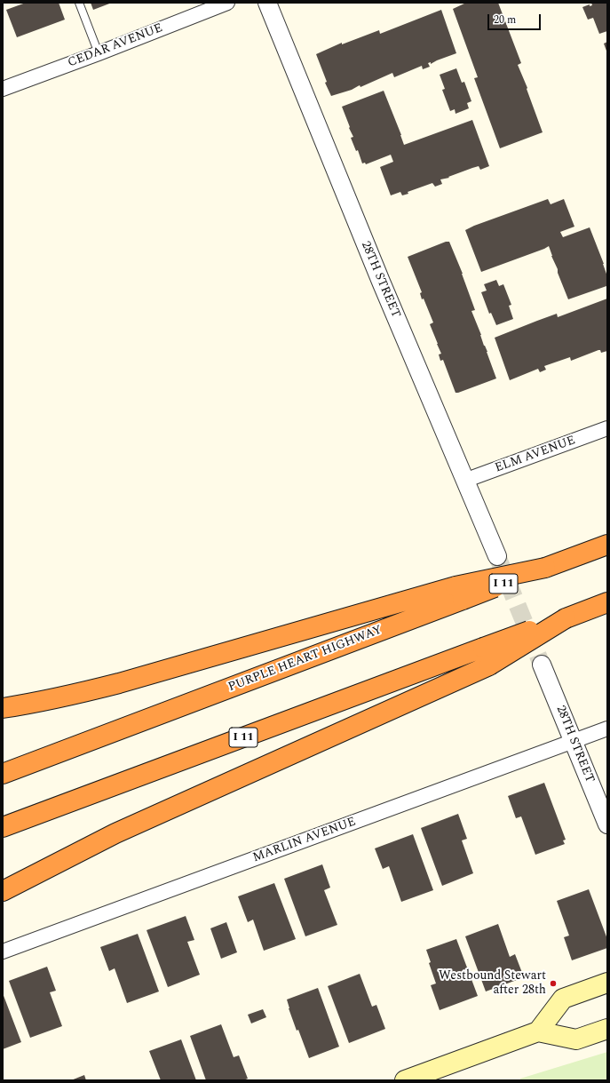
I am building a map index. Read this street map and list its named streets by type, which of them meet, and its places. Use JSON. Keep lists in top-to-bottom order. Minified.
{"streets":{"highway":["I 11","PURPLE HEART HIGHWAY"],"street":["CEDAR AVENUE","28TH STREET","ELM AVENUE","MARLIN AVENUE"]},"crossings":[["28TH STREET","ELM AVENUE"],["28TH STREET","MARLIN AVENUE"]],"places":["Westbound Stewart after 28th"],"scale_bar":"20 m"}
